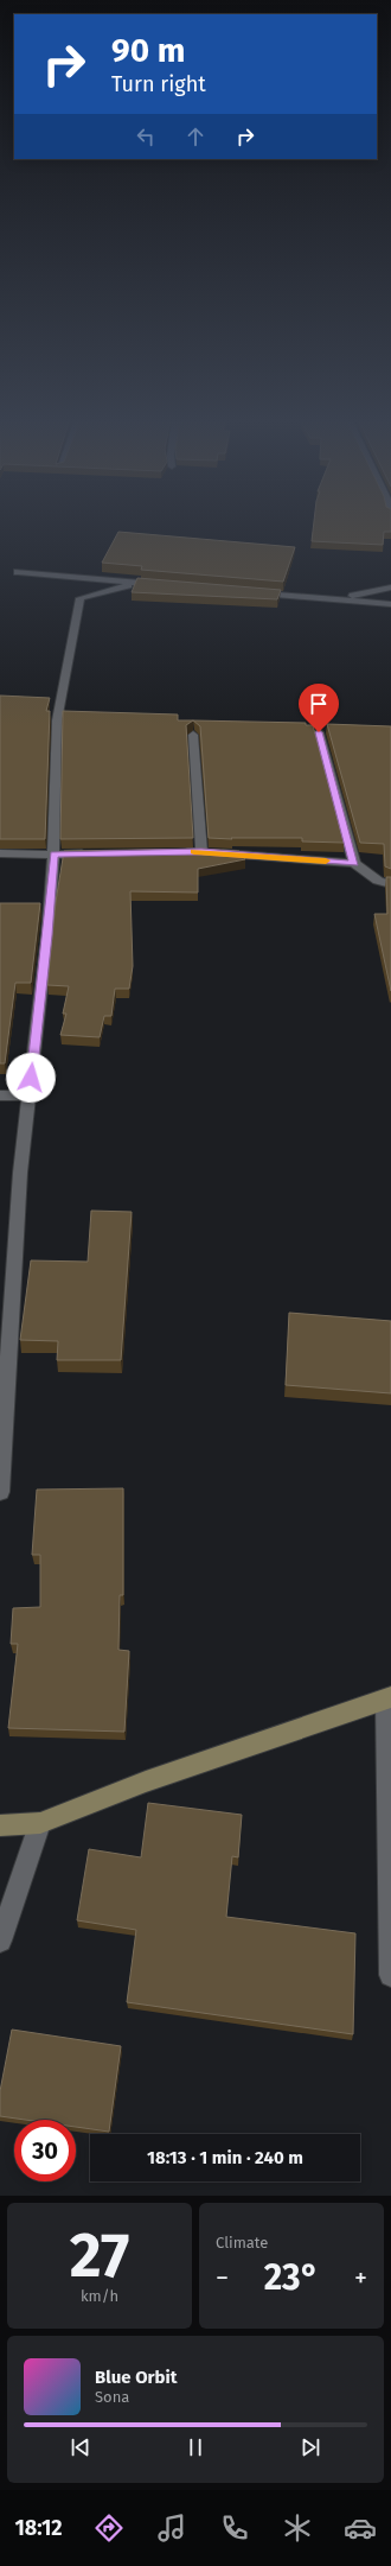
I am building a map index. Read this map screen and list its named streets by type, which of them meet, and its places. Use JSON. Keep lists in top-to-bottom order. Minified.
{"page":{"turn":["90 m","Turn right"],"limit":"30","trip":"18:13 · 1 min · 240 m","tile":[["27","km/h"],"Climate"],"heat":["−","23°","+"],"song":["Blue Orbit","Sona"],"tabs":"18:12"}}
